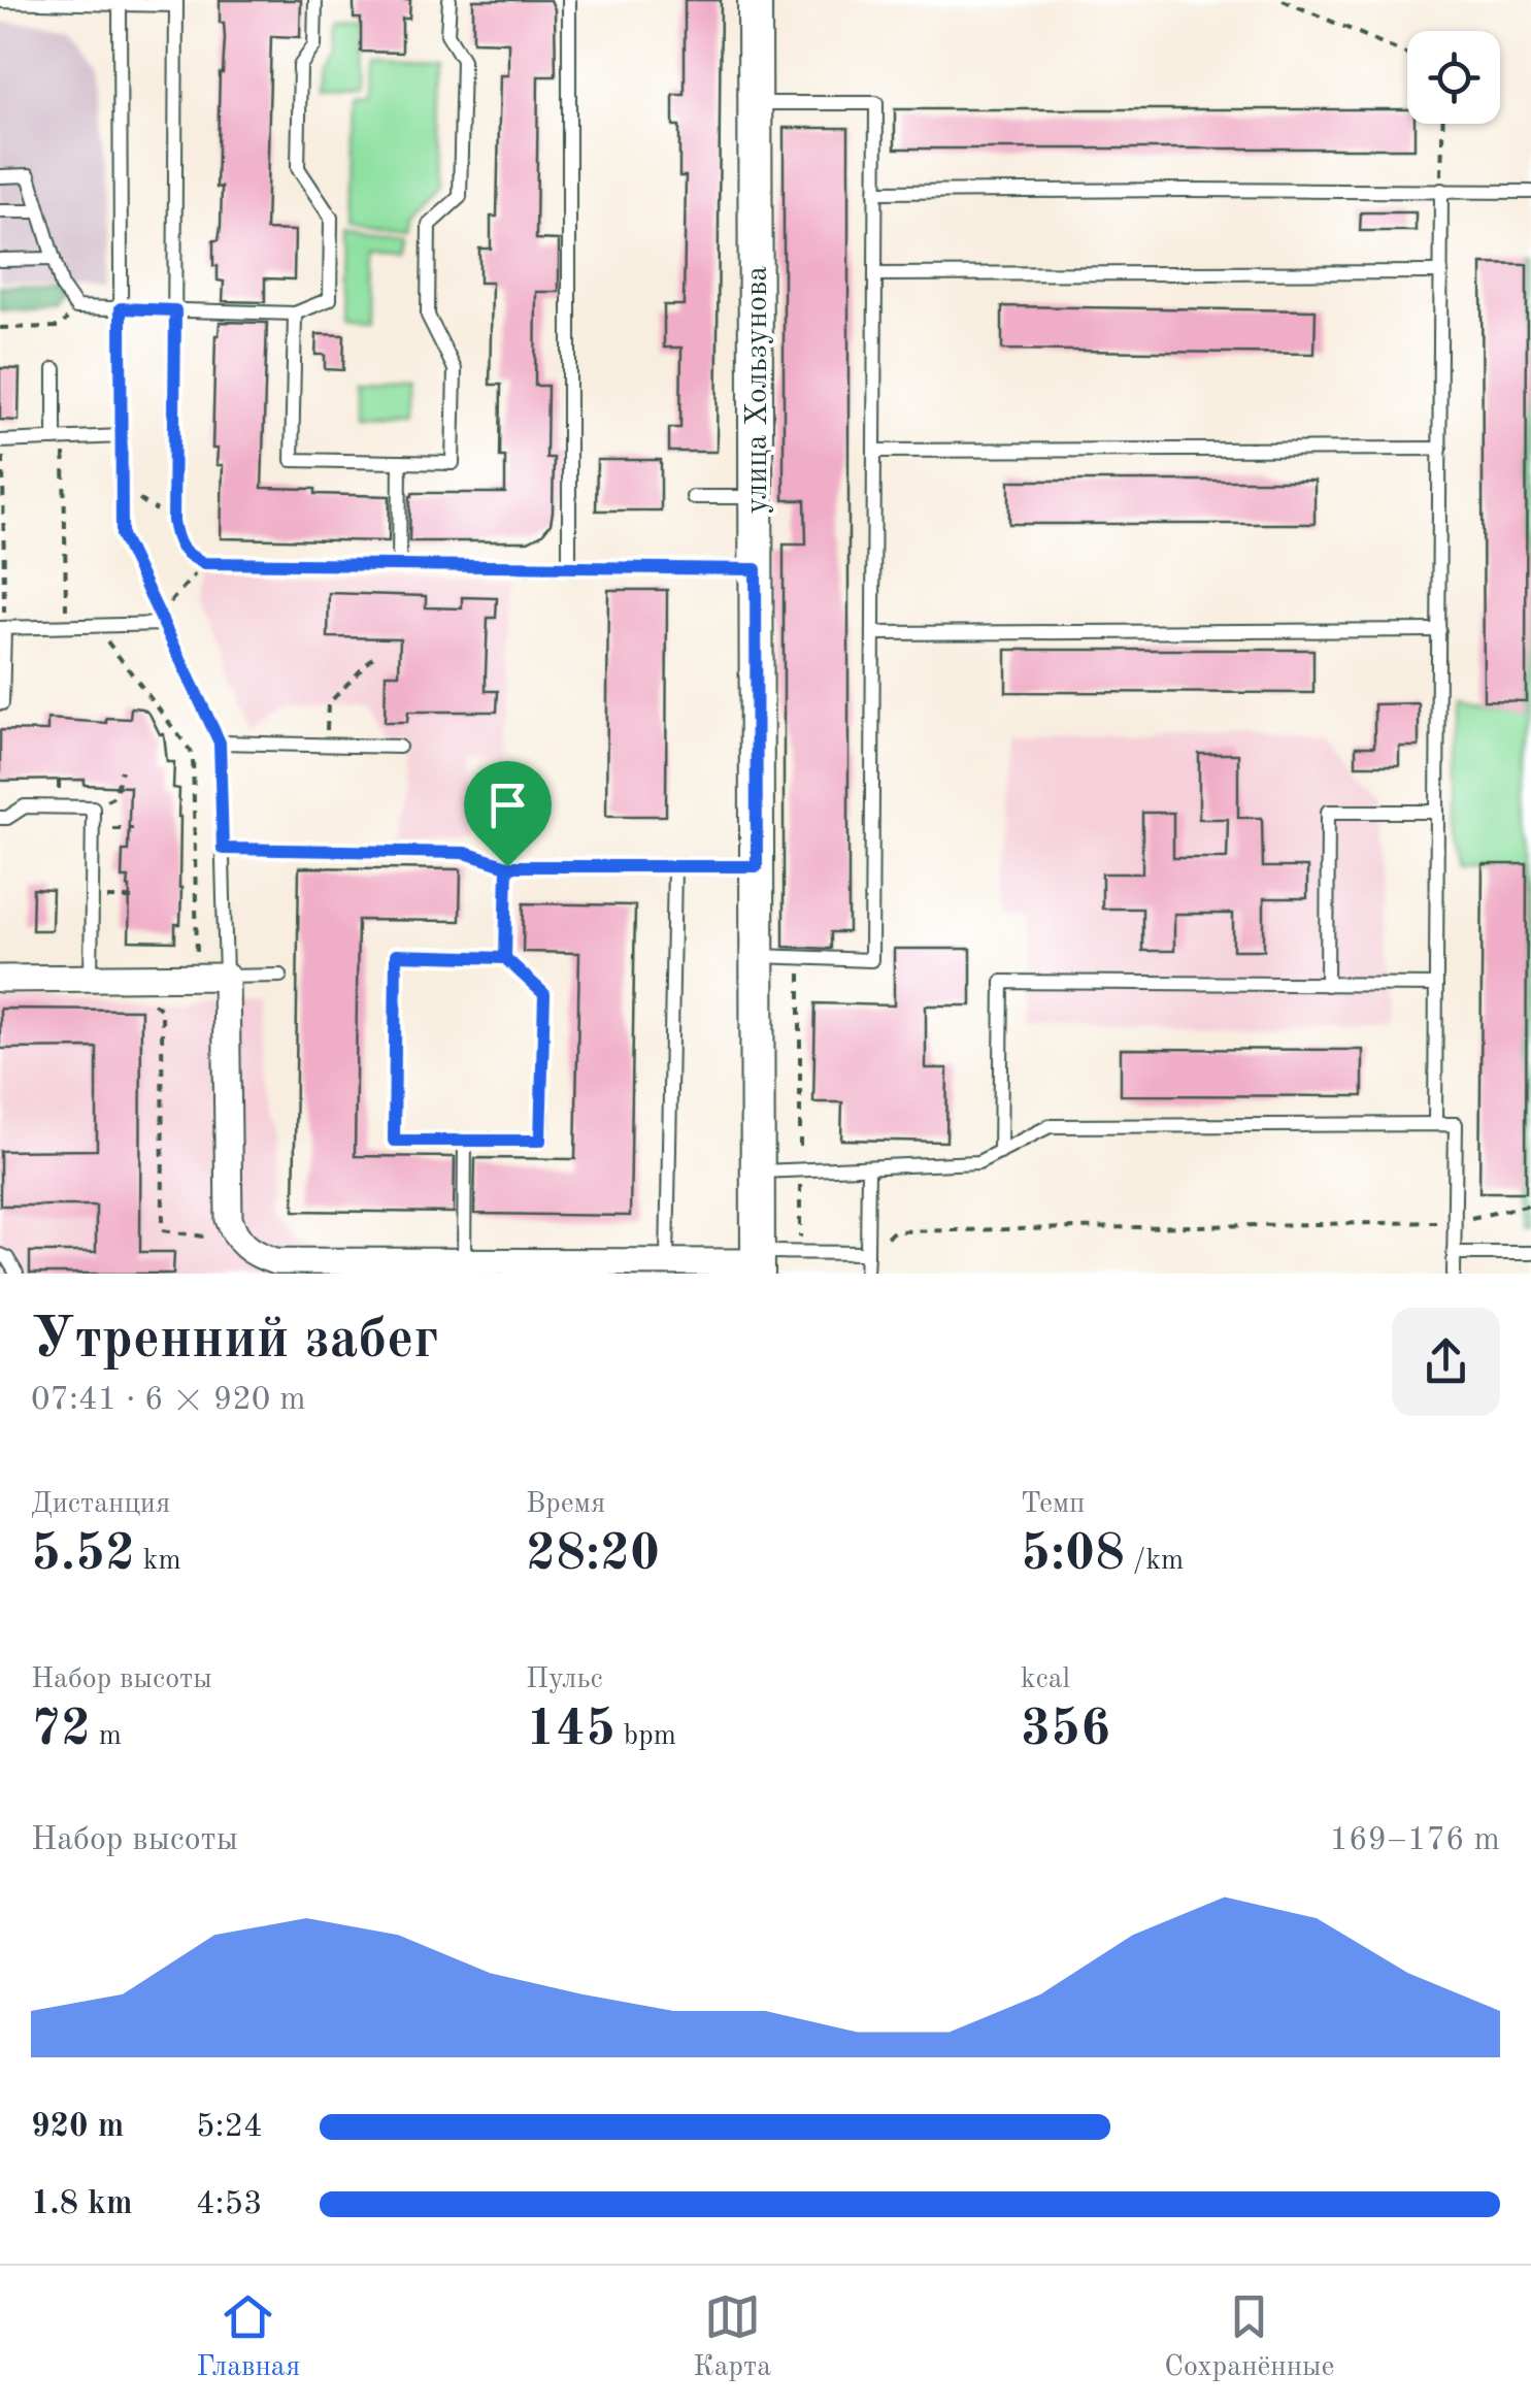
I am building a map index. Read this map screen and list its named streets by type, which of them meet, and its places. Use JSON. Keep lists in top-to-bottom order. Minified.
{"streets":{"street":["улица Хользунова"]},"page":{"heading":["Утренний забег","07:41 · 6 × 920 m"],"stats":[["Дистанция","5.52 km"],["Время","28:20"],["Темп","5:08 /km"],["Набор высоты","72 m"],["Пульс","145 bpm"],["kcal","356"]],"chart":["Набор высоты","169–176 m"],"list":[{"name":"920 m","note":"5:24"},{"name":"1.8 km","note":"4:53"}],"tabs":["Главная","Карта","Сохранённые"]}}
